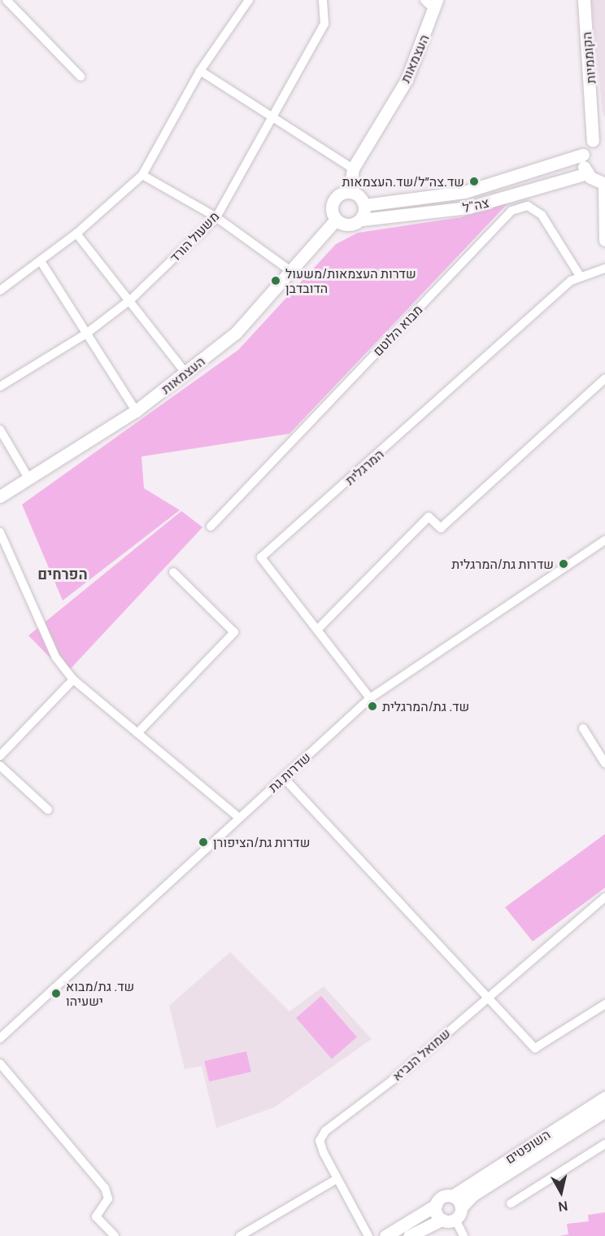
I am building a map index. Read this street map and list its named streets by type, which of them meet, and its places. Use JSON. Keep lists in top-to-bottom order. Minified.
{"streets":{"street":["הקוממיות","העצמאות","צה\"ל","משעול הורד","מבוא הלוטם","המרגלית","שדרות גת","שמואל הנביא","השופטים"]},"crossings":[["העצמאות","צה\"ל"],["מבוא הלוטם","המרגלית"],["המרגלית","שדרות גת"]],"districts":["הפרחים"],"places":["שד.צה״ל/שד.העצמאות","שדרות העצמאות/משעול הדובדבן","שדרות גת/המרגלית","שד. גת/המרגלית","שדרות גת/הציפורן","שד. גת/מבוא ישעיהו"],"north":"bottom"}
